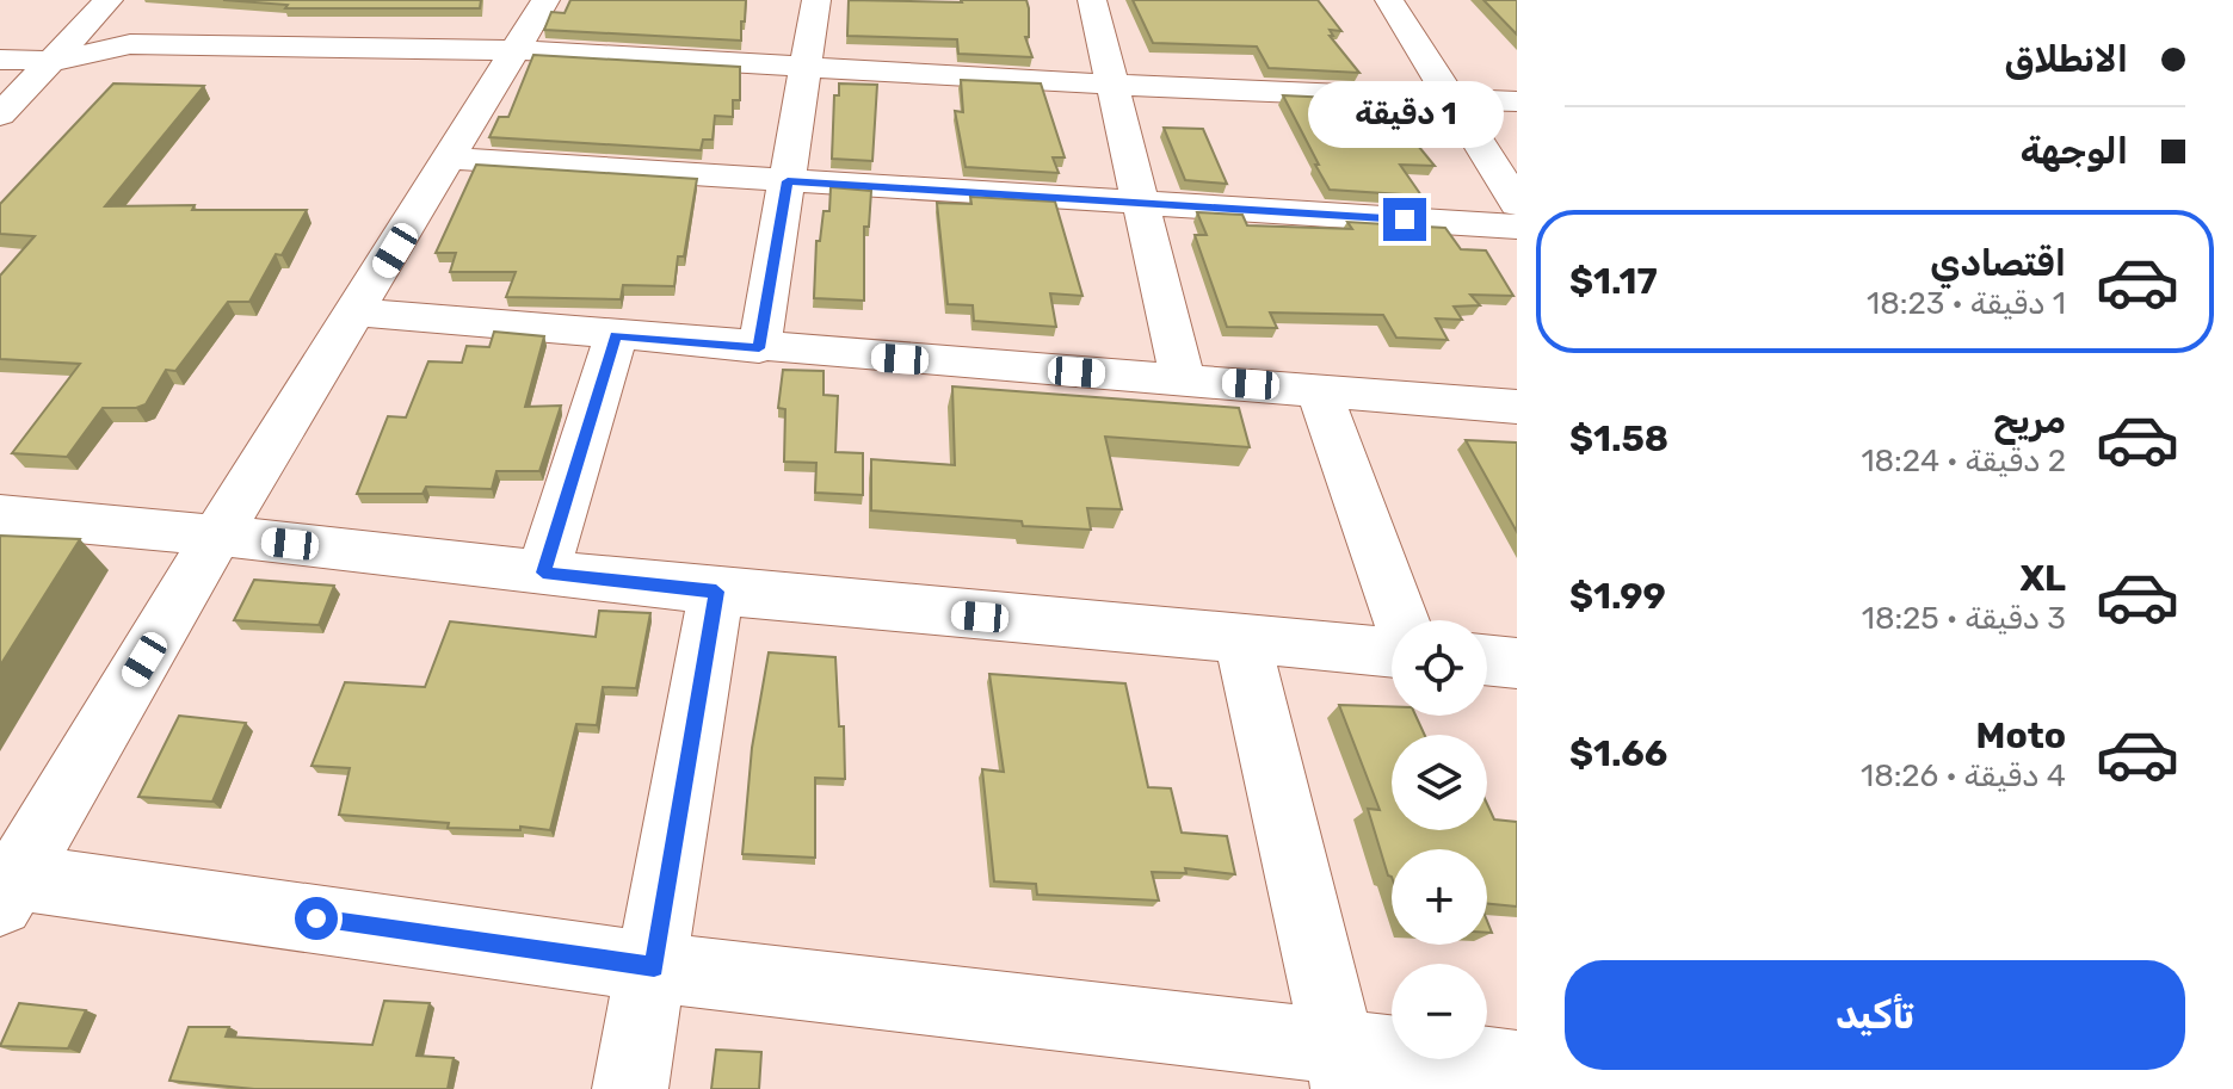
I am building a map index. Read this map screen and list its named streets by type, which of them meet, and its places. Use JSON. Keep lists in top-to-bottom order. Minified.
{"page":{"banner":["الانطلاق","الوجهة"],"bubble":"1 دقيقة","list":[{"name":"اقتصادي","note":"1 دقيقة · 18:23","value":"$1.17"},{"name":"مريح","note":"2 دقيقة · 18:24","value":"$1.58"},{"name":"XL","note":"3 دقيقة · 18:25","value":"$1.99"},{"name":"Moto","note":"4 دقيقة · 18:26","value":"$1.66"}],"map_buttons":["+","−"],"buttons":"تأكيد"}}
